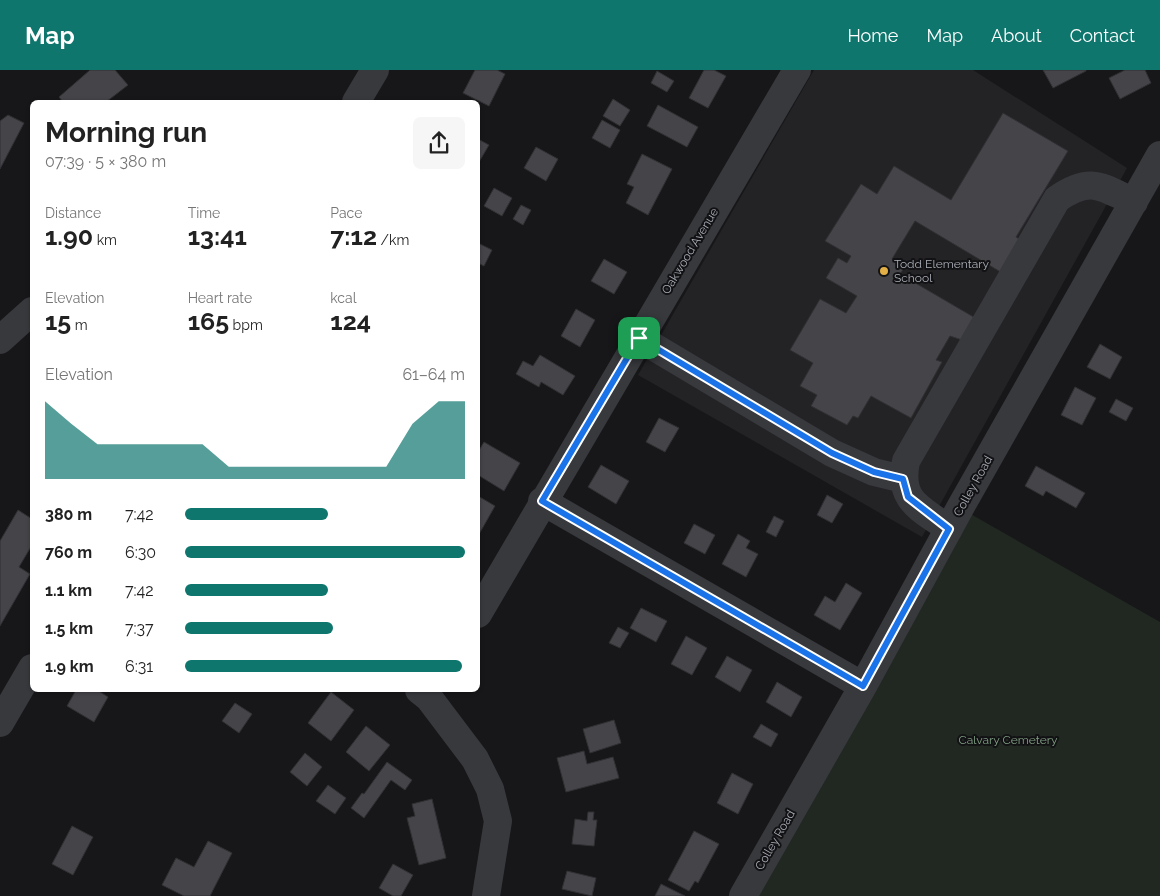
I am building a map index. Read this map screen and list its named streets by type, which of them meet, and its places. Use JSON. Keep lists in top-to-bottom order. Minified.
{"streets":{"street":["Oakwood Avenue","Colley Road"]},"parks":["Calvary Cemetery"],"places":["Todd Elementary School"],"page":{"header":"Map","nav":["Home","Map","About","Contact"],"heading":["Morning run","07:39 · 5 × 380 m"],"stats":[["Distance","1.90 km"],["Time","13:41"],["Pace","7:12 /km"],["Elevation","15 m"],["Heart rate","165 bpm"],["kcal","124"]],"chart":["Elevation","61–64 m"],"list":[{"name":"380 m","note":"7:42"},{"name":"760 m","note":"6:30"},{"name":"1.1 km","note":"7:42"},{"name":"1.5 km","note":"7:37"},{"name":"1.9 km","note":"6:31"}]}}
